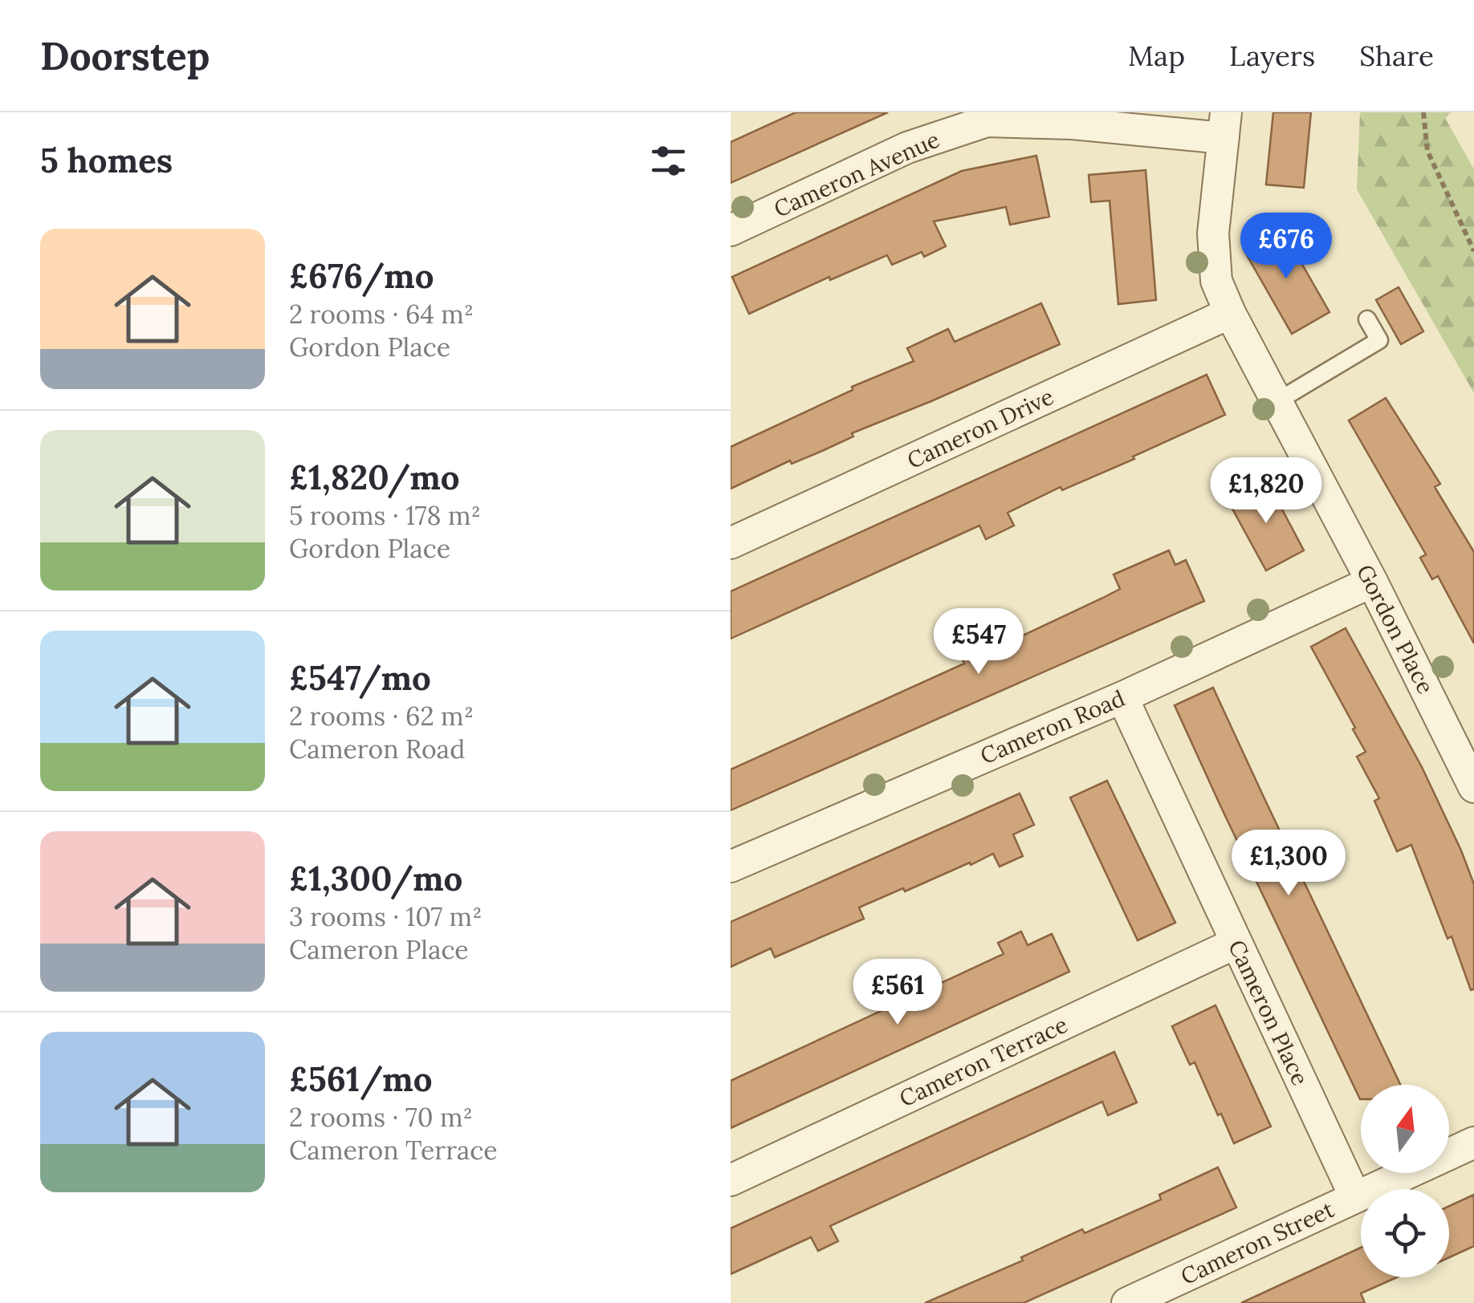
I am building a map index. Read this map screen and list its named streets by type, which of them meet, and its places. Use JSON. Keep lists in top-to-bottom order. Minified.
{"streets":{"street":["Cameron Avenue","Cameron Drive","Gordon Place","Cameron Road","Cameron Place","Cameron Terrace","Cameron Street"]},"crossings":[["Cameron Avenue","Gordon Place"],["Cameron Drive","Gordon Place"],["Gordon Place","Cameron Road"],["Cameron Road","Cameron Place"],["Cameron Place","Cameron Terrace"],["Cameron Place","Cameron Street"]],"north":"top","page":{"header":"Doorstep","nav":["Map","Layers","Share"],"heading":"5 homes","list":[{"name":"£676/mo","note":"2 rooms · 64 m² · Gordon Place"},{"name":"£1,820/mo","note":"5 rooms · 178 m² · Gordon Place"},{"name":"£547/mo","note":"2 rooms · 62 m² · Cameron Road"},{"name":"£1,300/mo","note":"3 rooms · 107 m² · Cameron Place"},{"name":"£561/mo","note":"2 rooms · 70 m² · Cameron Terrace"}],"price":["£676","£1,820","£547","£1,300","£561"]}}
